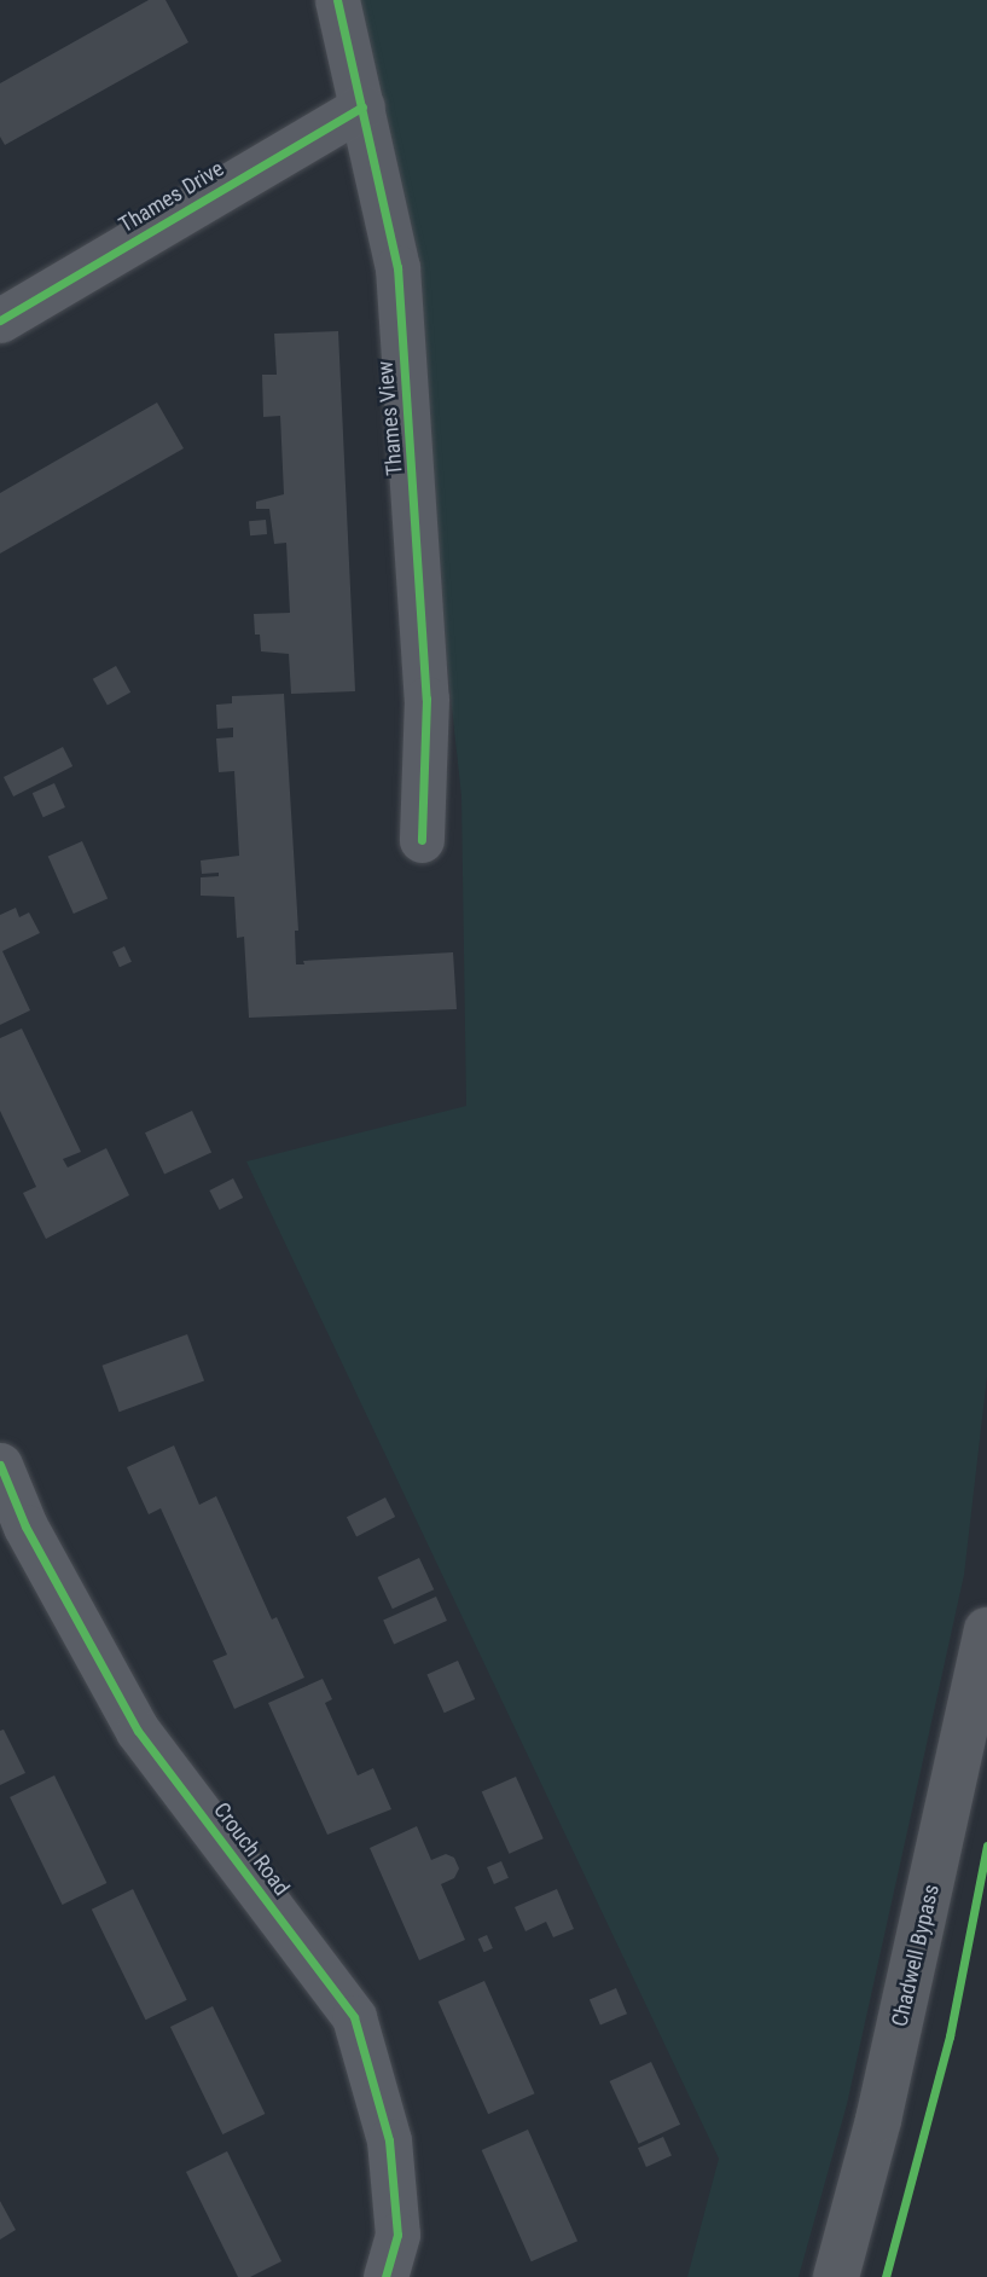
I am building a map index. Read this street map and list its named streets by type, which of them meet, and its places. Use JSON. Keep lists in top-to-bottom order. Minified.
{"streets":{"main road":["Chadwell Bypass"],"street":["Thames Drive","Thames View","Crouch Road"]},"crossings":[["Thames Drive","Thames View"]]}
